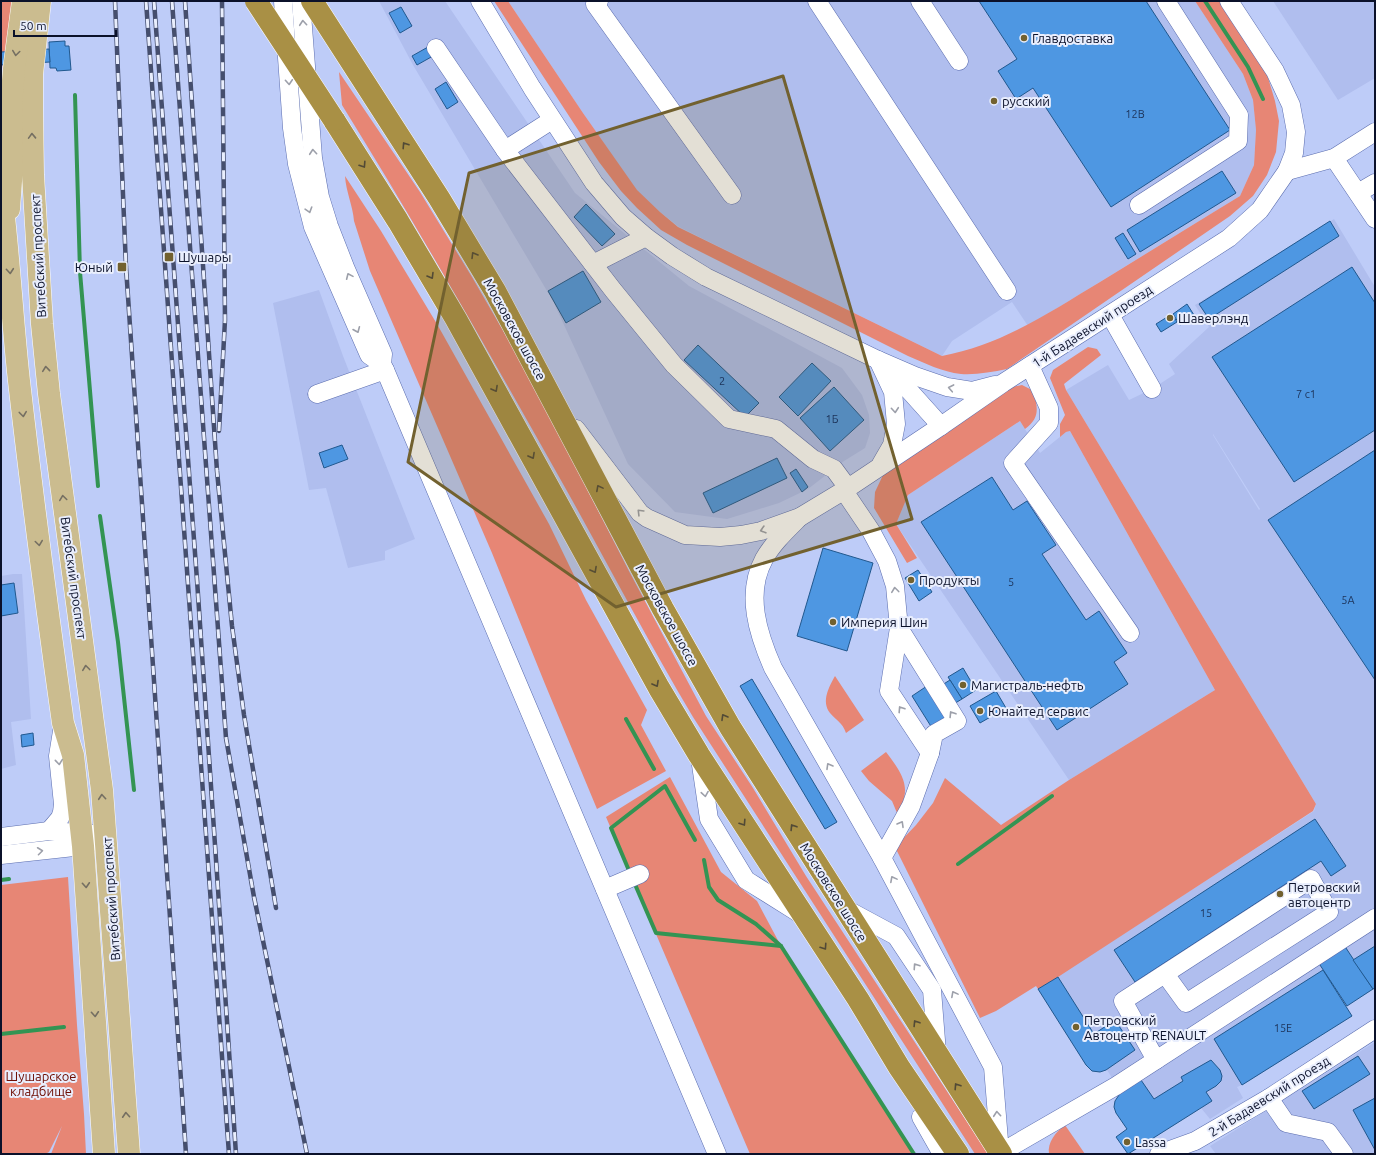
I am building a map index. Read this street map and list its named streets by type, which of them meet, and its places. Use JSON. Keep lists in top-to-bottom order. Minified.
{"streets":{"highway":["Московское шоссе"],"main road":["Витебский проспект"],"street":["1-й Бадаевский проезд","2-й Бадаевский проезд"]},"parks":["Шушарское кладбище"],"places":{"other":["Главдоставка","русский","Шаверлэнд","Продукты","Империя Шин","Магистраль-нефть","Юнайтед сервис","Петровский автоцентр","Петровский Автоцентр RENAULT","Lassa"],"transit":["Шушары","Юный"]},"house_numbers":["12В","2","7 с1","1Б","5","5А","15","15Е"],"scale_bar":"50 m"}
